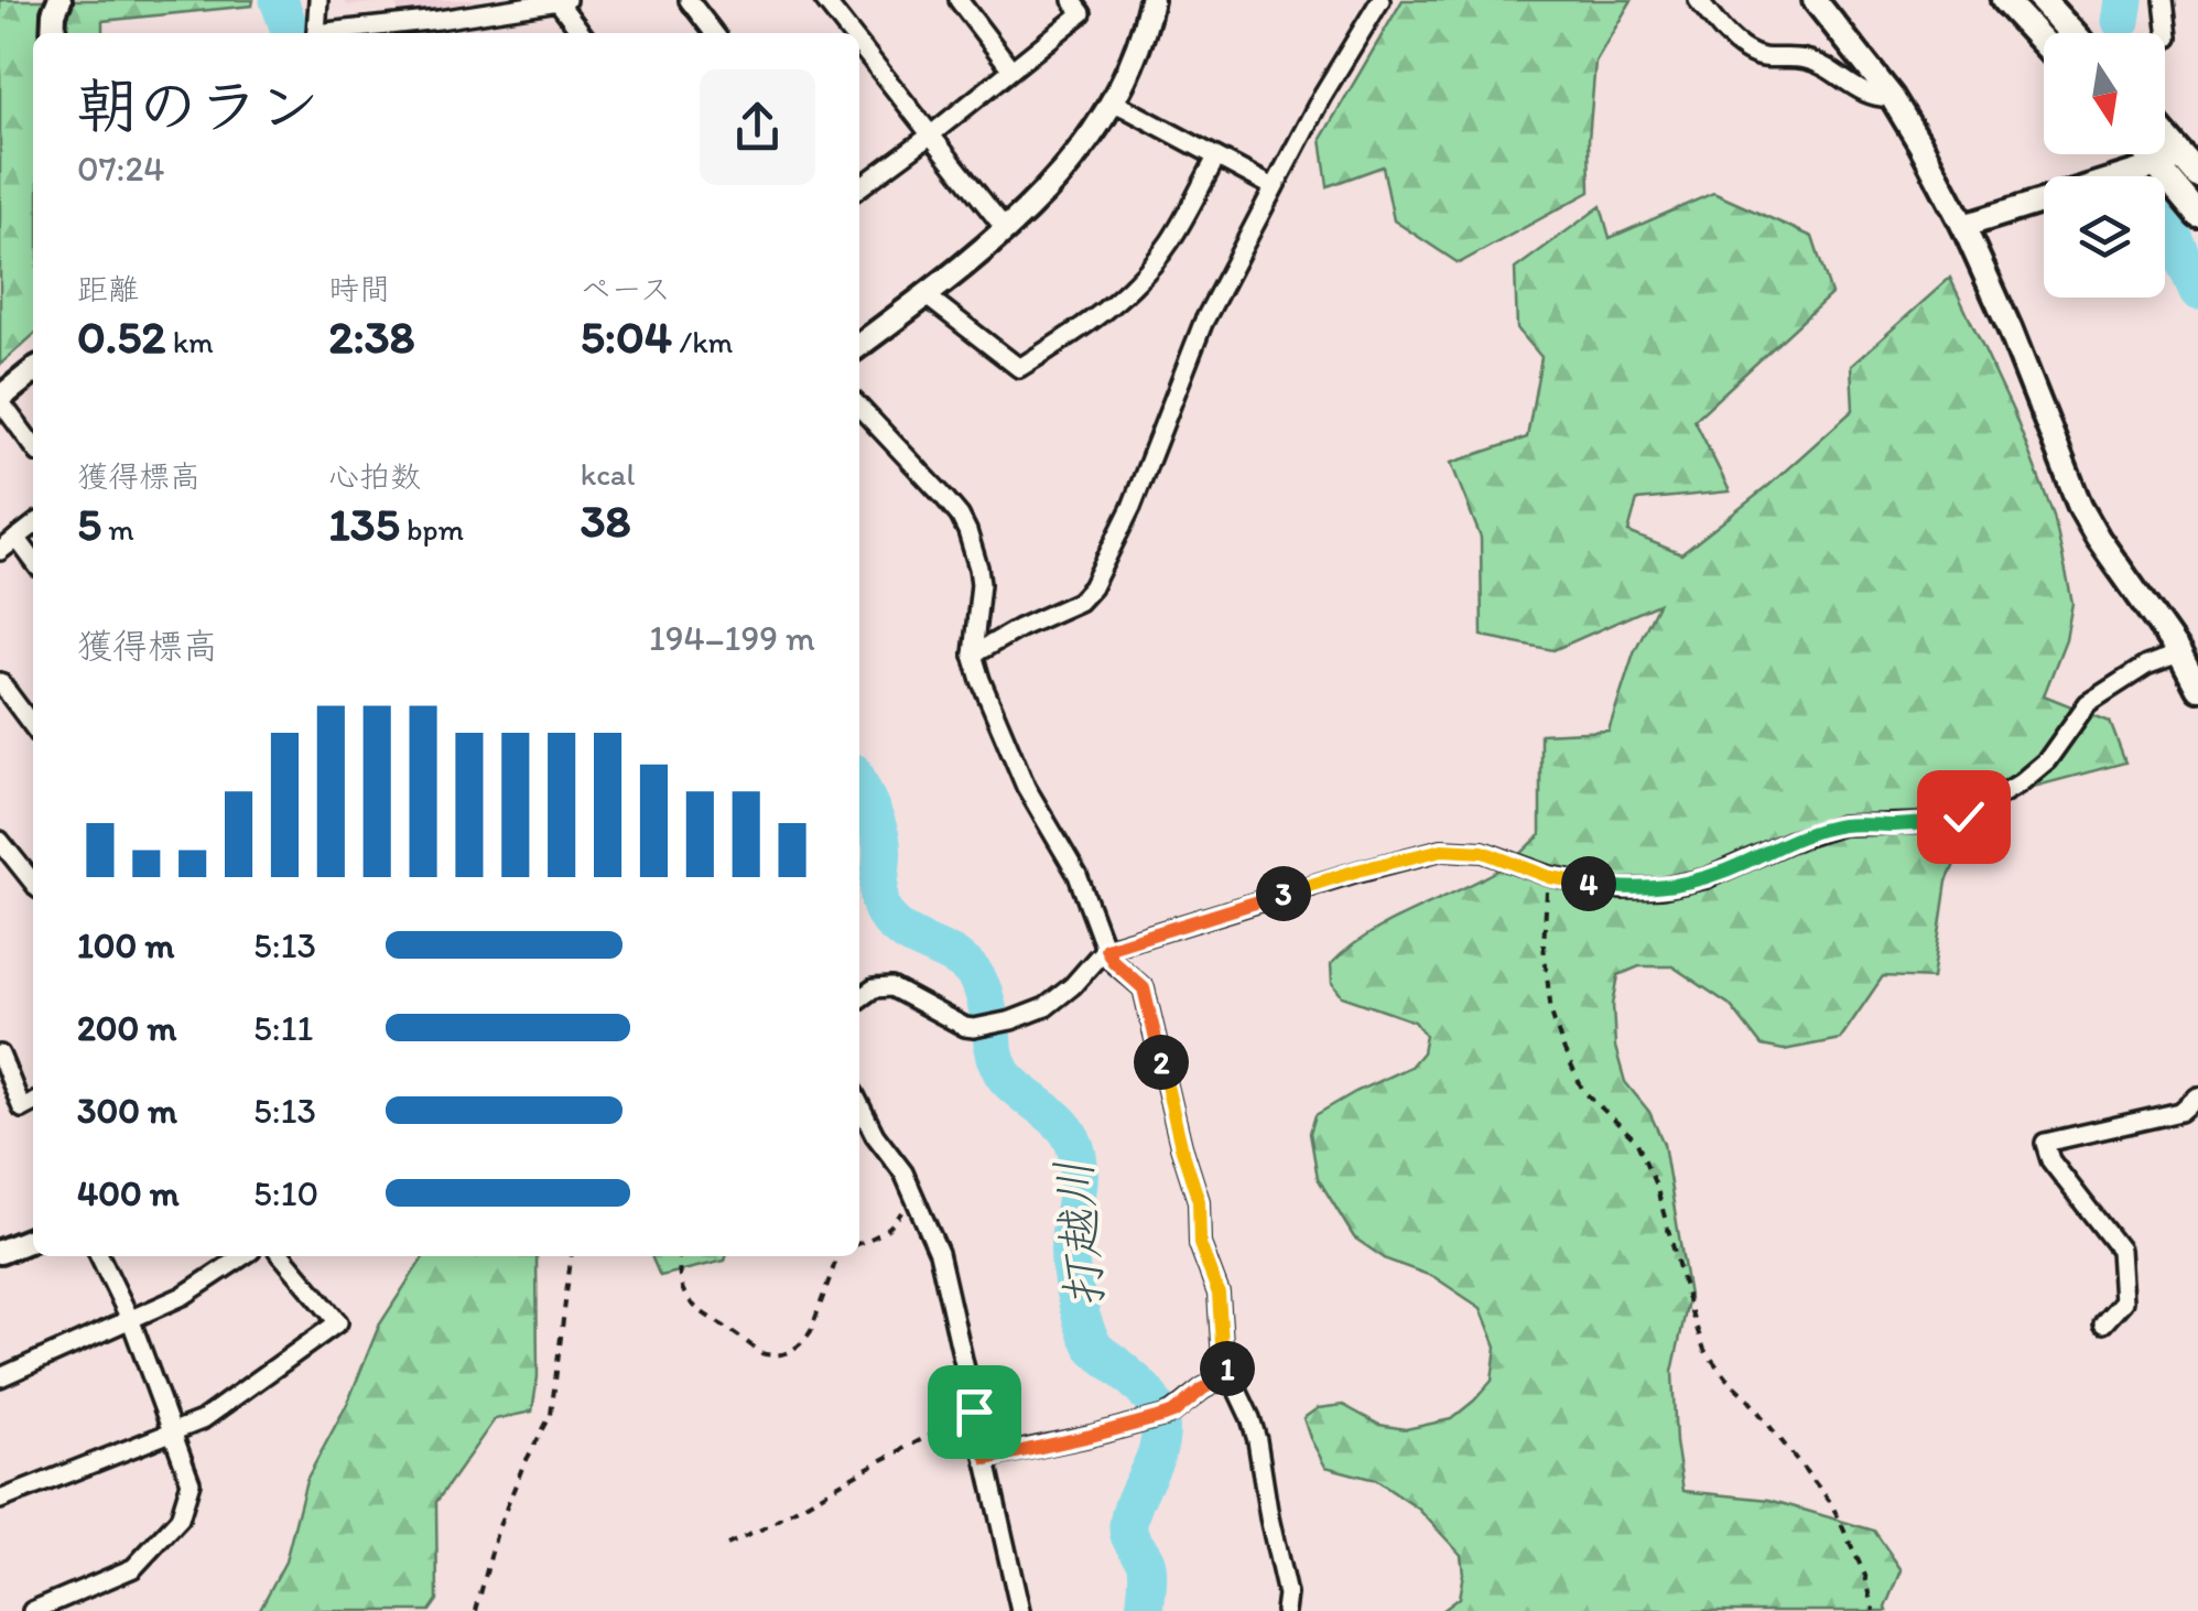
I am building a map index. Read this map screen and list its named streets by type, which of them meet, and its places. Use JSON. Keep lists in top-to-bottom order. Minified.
{"water":["打越川"],"north":"bottom","page":{"heading":["朝のラン","07:24"],"stats":[["距離","0.52 km"],["時間","2:38"],["ペース","5:04 /km"],["獲得標高","5 m"],["心拍数","135 bpm"],["kcal","38"]],"chart":["獲得標高","194–199 m"],"pins":["4","3","2","1"],"list":[{"name":"100 m","note":"5:13"},{"name":"200 m","note":"5:11"},{"name":"300 m","note":"5:13"},{"name":"400 m","note":"5:10"}]}}
